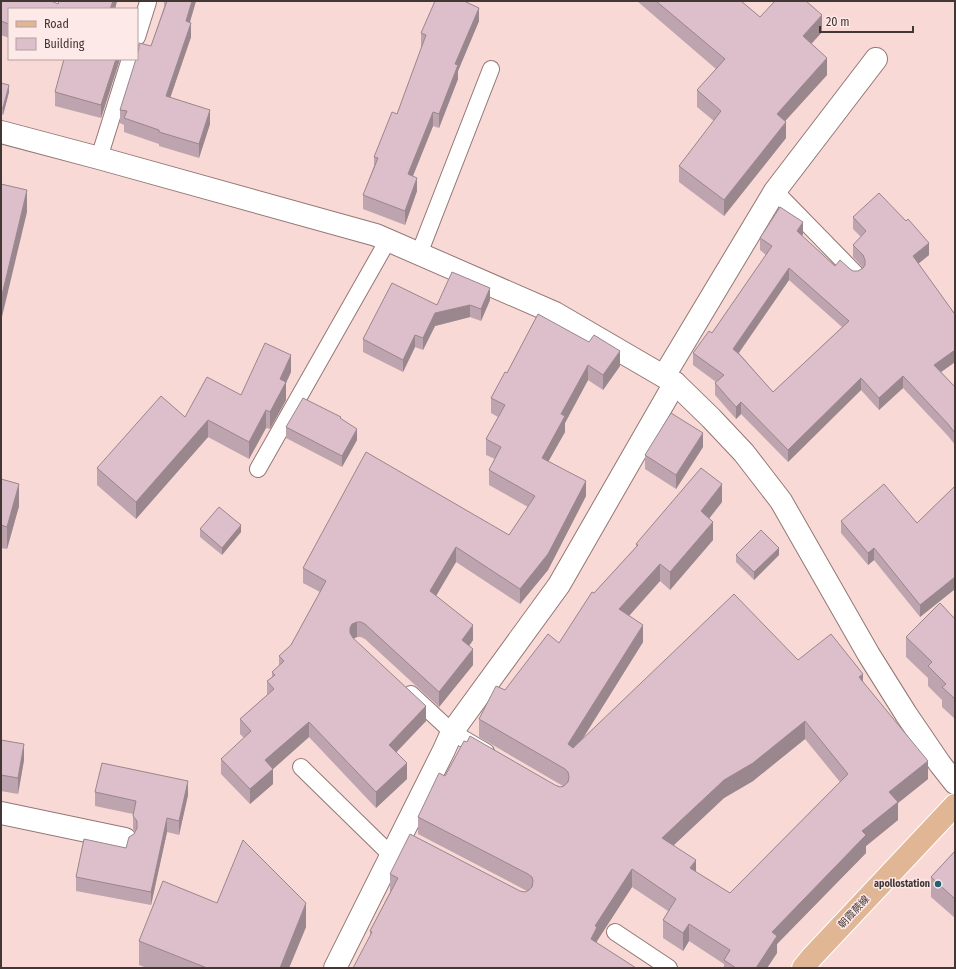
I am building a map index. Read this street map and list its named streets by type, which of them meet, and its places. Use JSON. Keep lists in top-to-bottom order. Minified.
{"streets":{"main road":["朝霞蕨線"]},"places":["apollostation"],"legend":["Road","Building"],"scale_bar":"20 m"}
